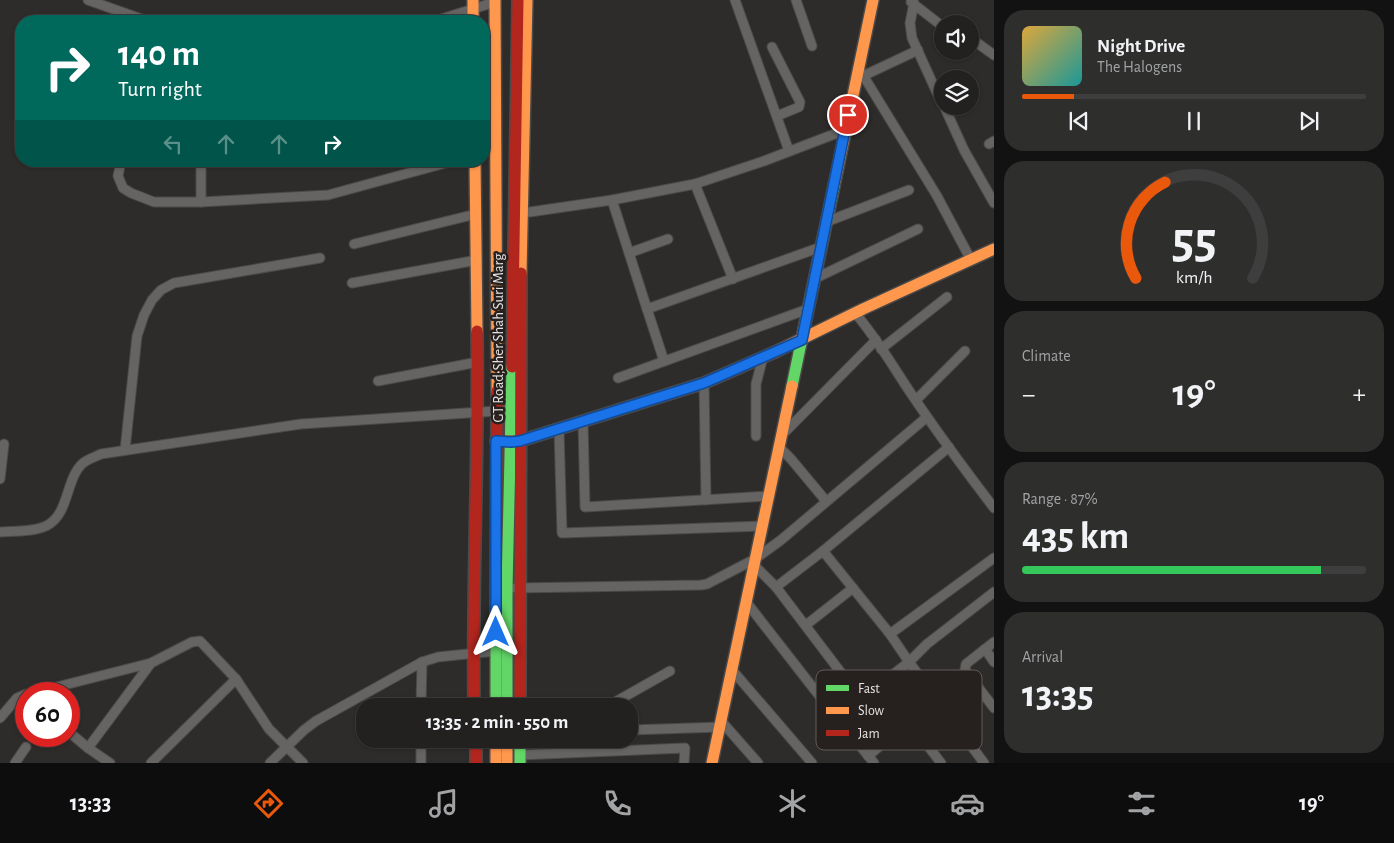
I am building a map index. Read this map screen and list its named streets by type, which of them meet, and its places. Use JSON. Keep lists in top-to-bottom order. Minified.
{"streets":{"main road":["GT Road;Sher Shah Suri Marg"]},"legend":["Fast","Slow","Jam"],"page":{"turn":["140 m","Turn right"],"song":["Night Drive","The Halogens"],"tile":["Climate",["Range · 87%","435 km"],["Arrival","13:35"]],"heat":["−","19°","+"],"limit":"60","trip":"13:35 · 2 min · 550 m","tabs":["13:33","19°"],"gauge":["55","km/h"]}}
